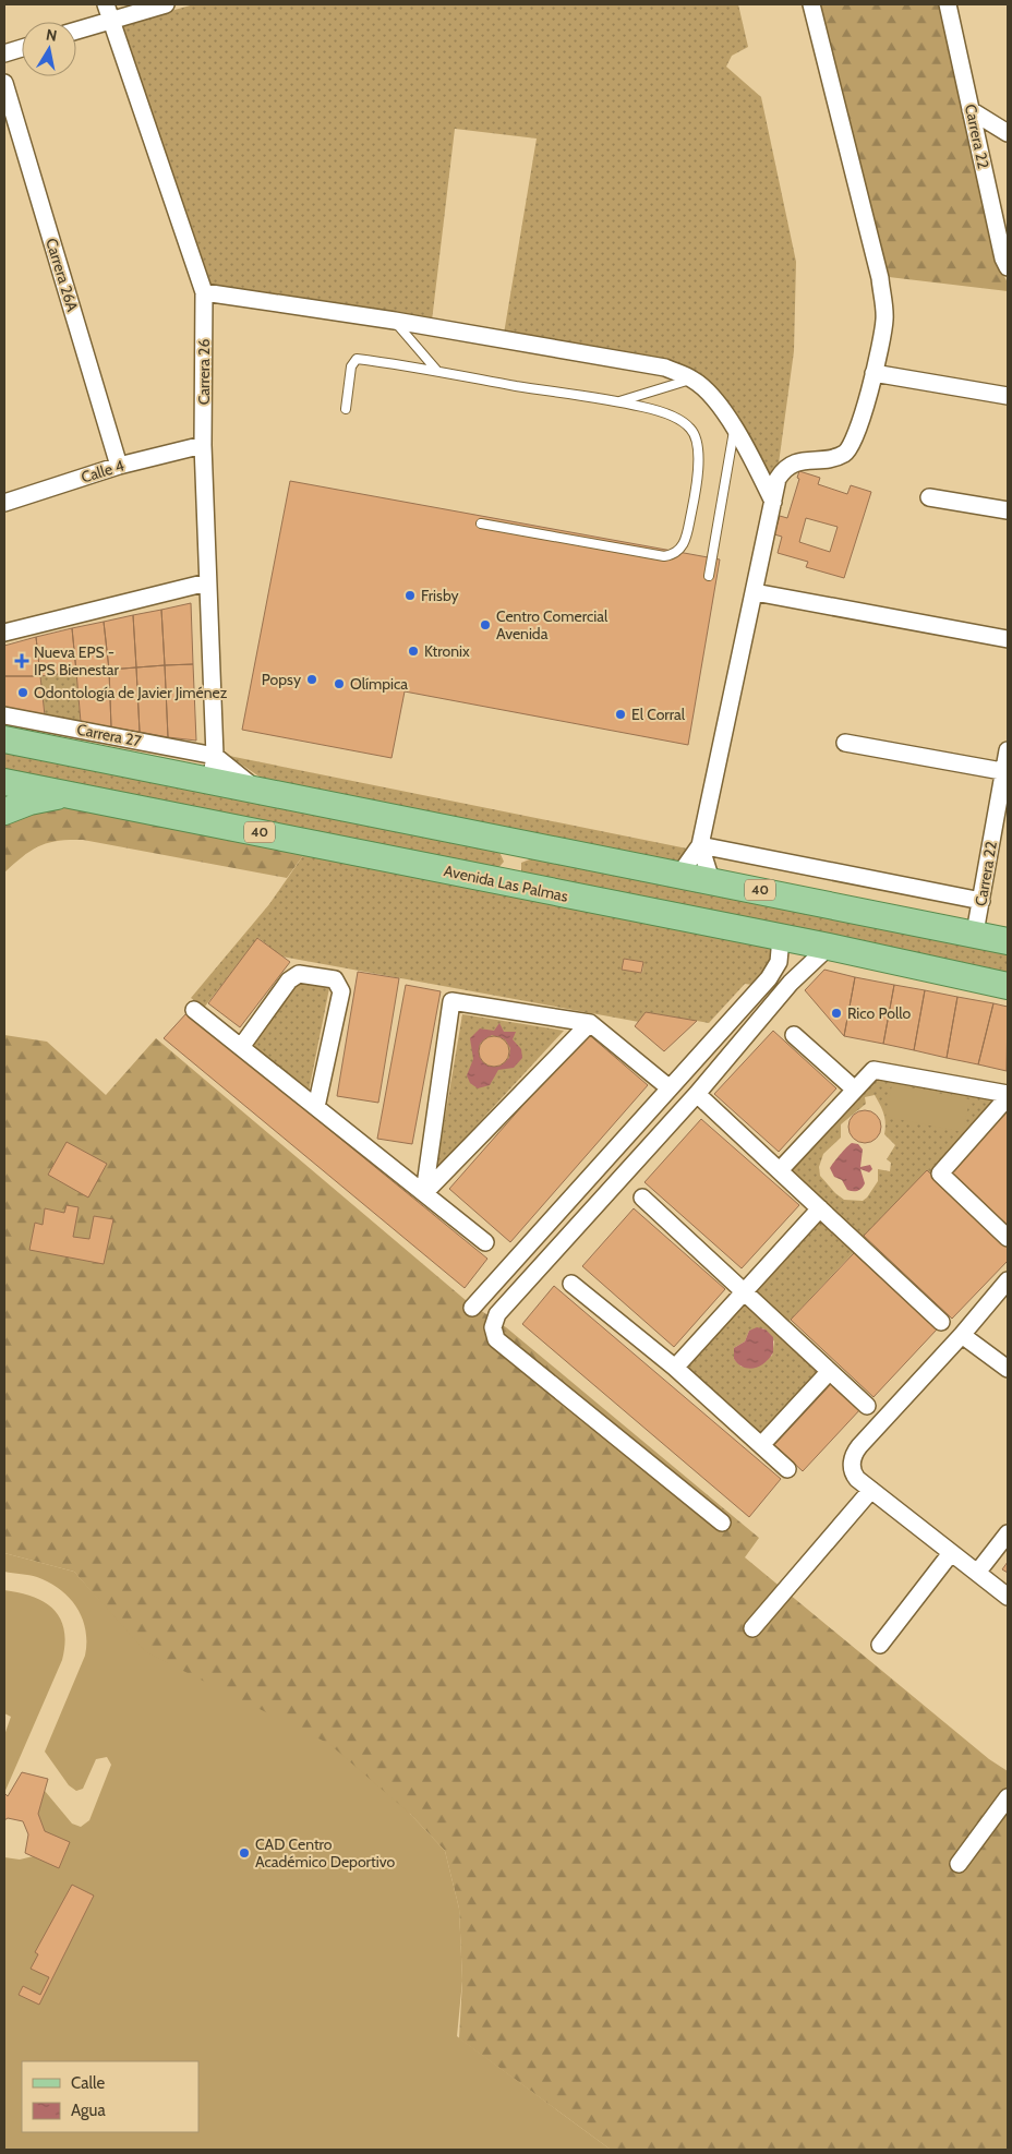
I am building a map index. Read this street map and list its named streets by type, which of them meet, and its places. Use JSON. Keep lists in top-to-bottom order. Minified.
{"streets":{"main road":["40","Avenida Las Palmas"],"street":["Carrera 22","Carrera 26A","Carrera 26","Calle 4","Carrera 27"]},"crossings":[["Carrera 22","40"],["Carrera 26A","Calle 4"],["Carrera 26","Calle 4"],["Carrera 26","Carrera 27"],["Carrera 26","40"]],"places":{"other":["Frisby","Centro Comercial Avenida","Ktronix","Popsy","Olímpica","Odontología de Javier Jiménez","El Corral","Rico Pollo","CAD Centro Académico Deportivo"],"health":["Nueva EPS - IPS Bienestar"]},"legend":["Calle","Agua"],"north":"top"}
